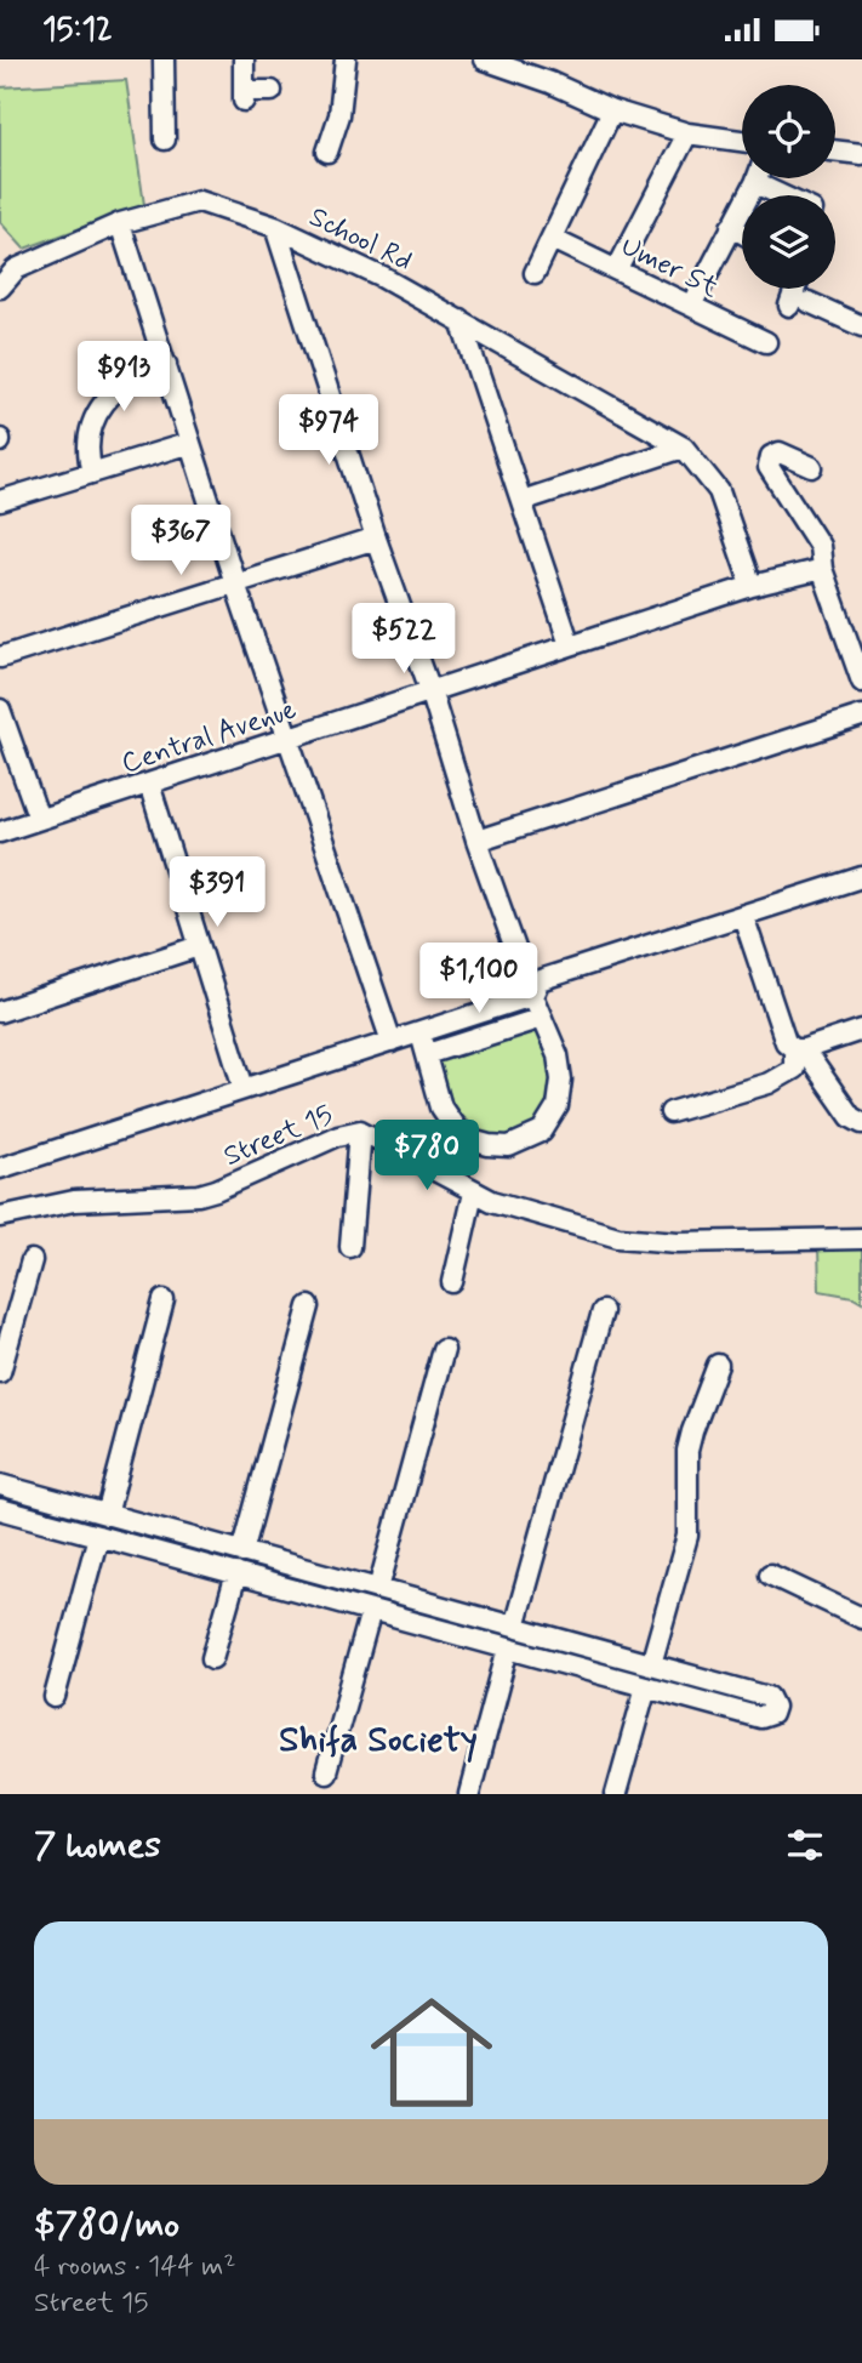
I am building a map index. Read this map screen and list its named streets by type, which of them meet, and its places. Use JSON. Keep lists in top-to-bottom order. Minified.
{"streets":{"street":["School Rd","Umer St","Central Avenue","Street 15"]},"districts":["Shifa Society"],"page":{"status":"15:12","price":["$913","$974","$367","$522","$391","$1,100","$780"],"heading":"7 homes","list":[{"name":"$780/mo","note":"4 rooms · 144 m² · Street 15"}]}}
